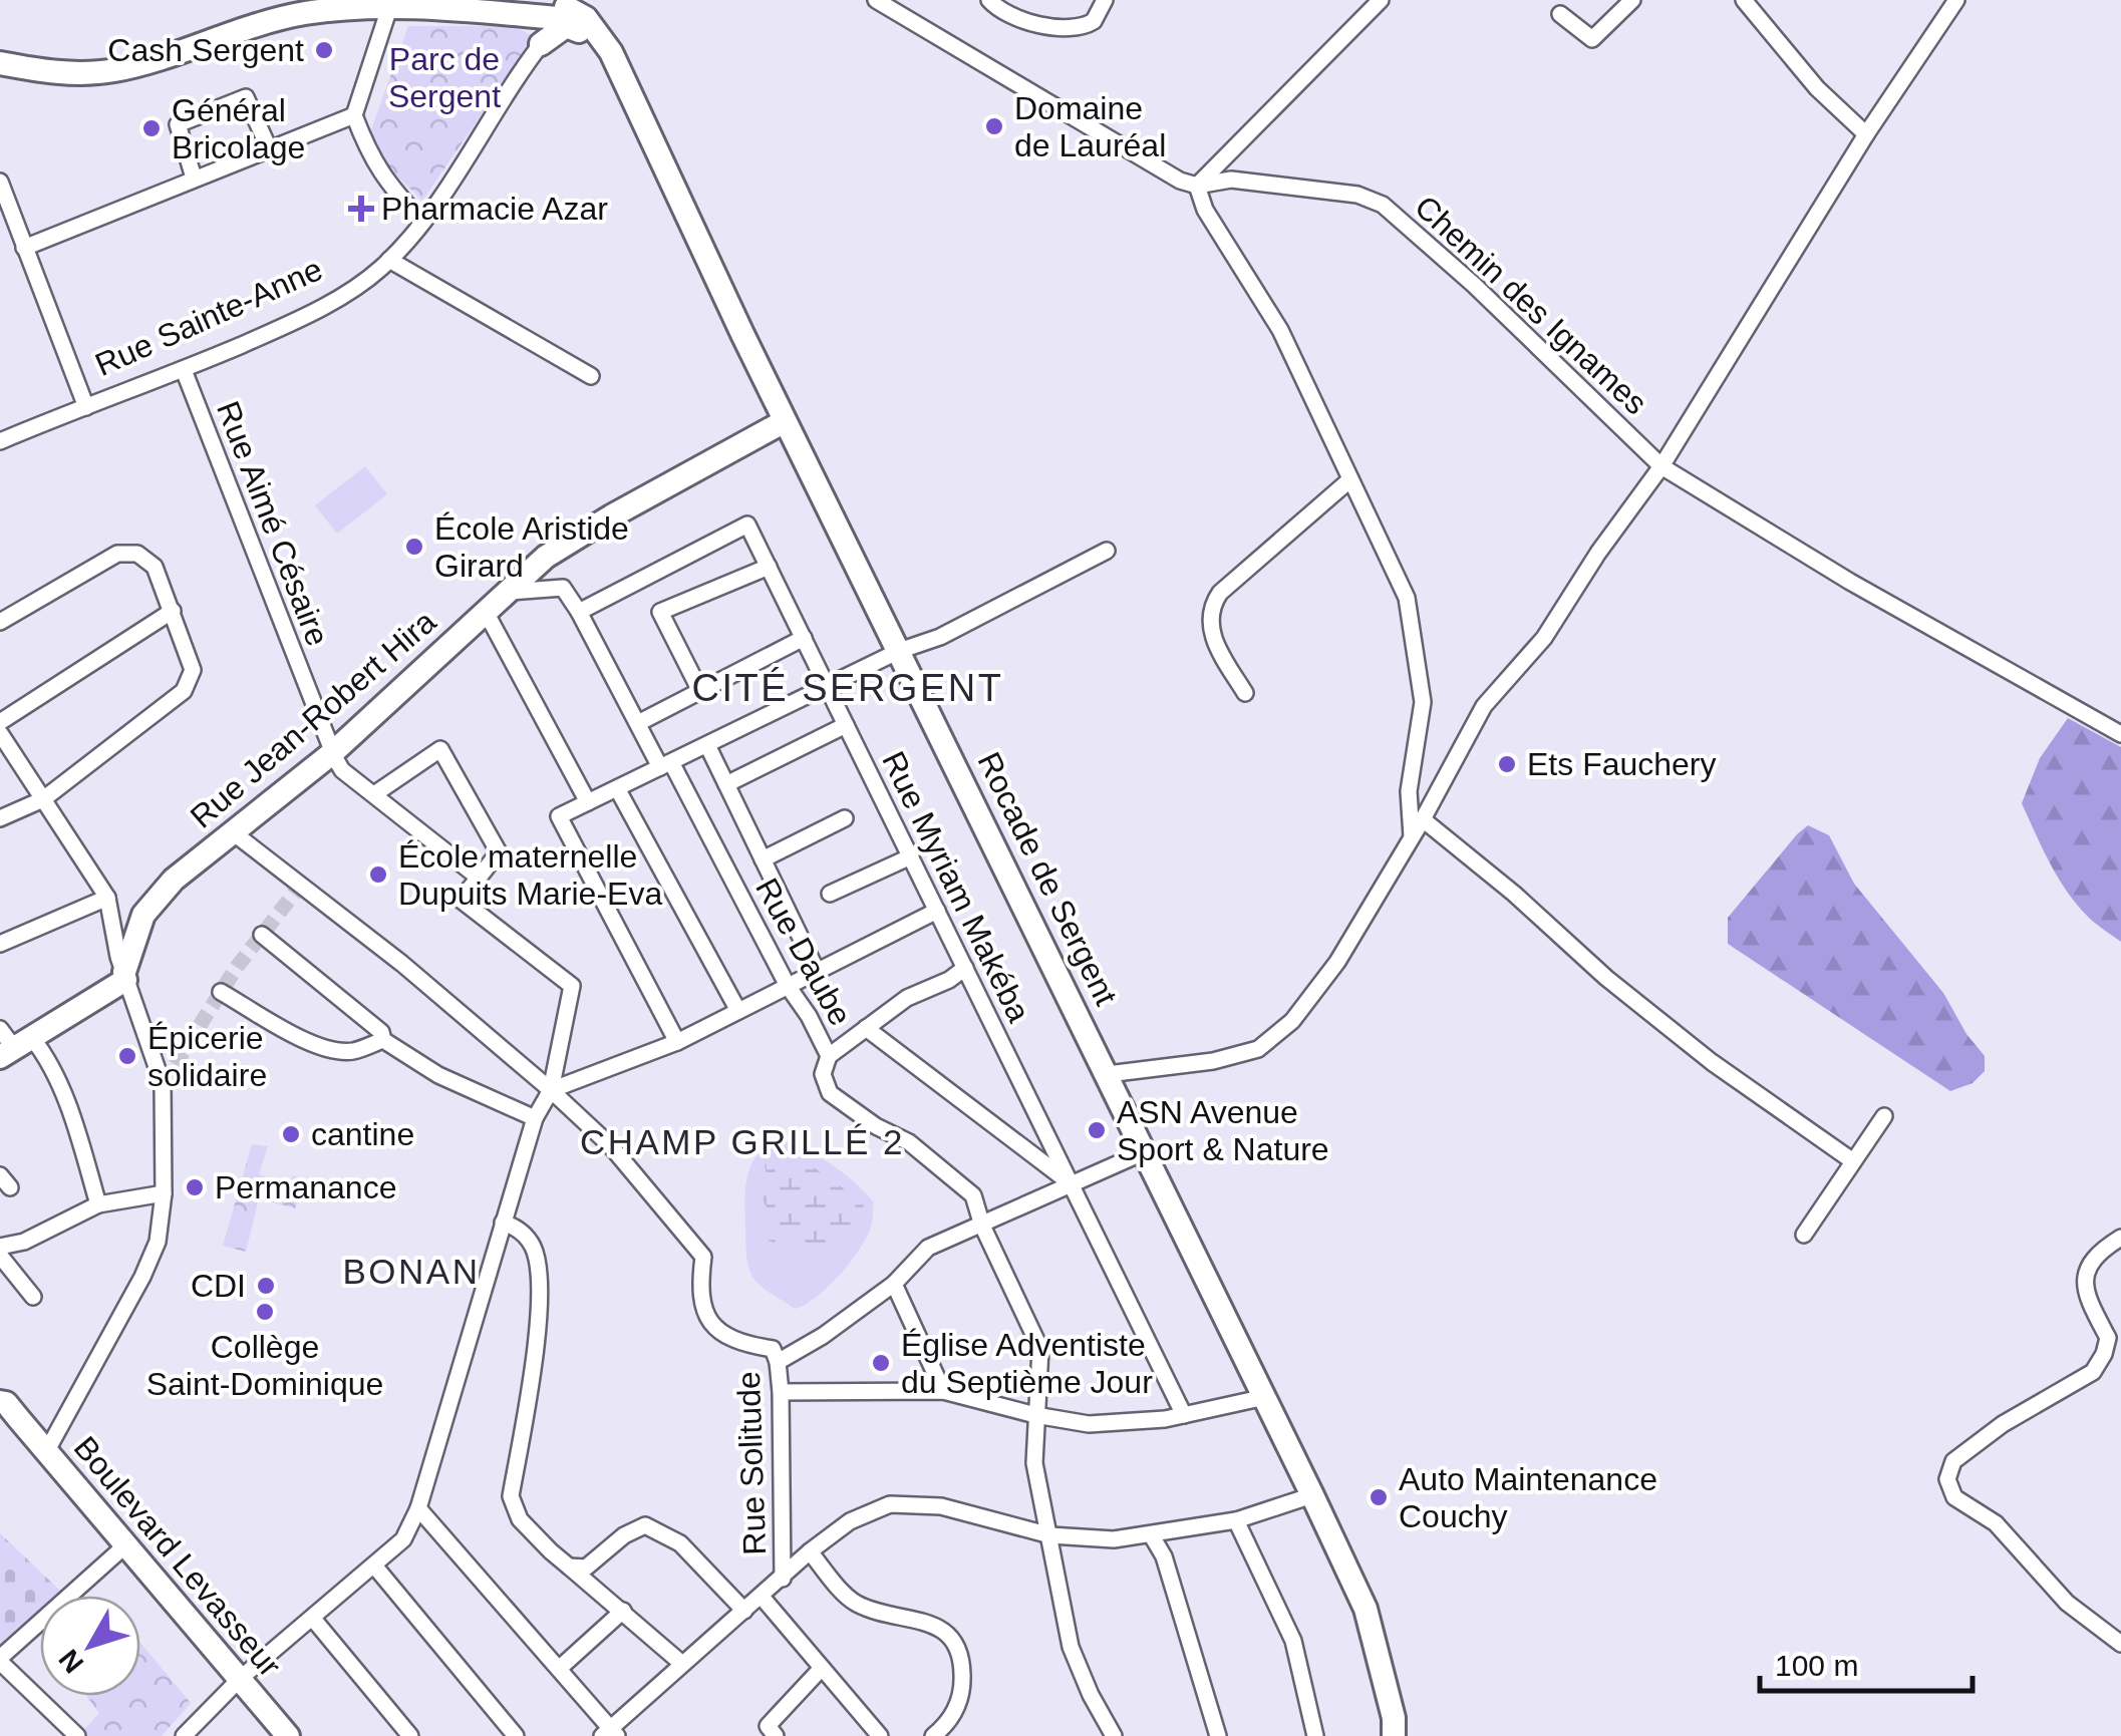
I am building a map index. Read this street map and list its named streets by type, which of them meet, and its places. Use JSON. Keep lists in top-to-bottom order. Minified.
{"streets":{"main road":["Rue Jean-Robert Hira","Rocade de Sergent","Boulevard Levasseur"],"street":["Chemin des Ignames","Rue Sainte-Anne","Rue Aimé Césaire","Rue Myriam Makéba","Rue Daube","Rue Solitude"]},"crossings":[["Rue Sainte-Anne","Rue Aimé Césaire"],["Rue Aimé Césaire","Rue Jean-Robert Hira"],["Rue Jean-Robert Hira","Rocade de Sergent"],["Rue Myriam Makéba","Rue Daube"]],"districts":["CITÉ SERGENT","CHAMP GRILLÉ 2","BONAN"],"parks":["Parc de Sergent"],"places":{"other":["Cash Sergent","Domaine de Lauréal","Général Bricolage","École Aristide Girard","Ets Fauchery","École maternelle Dupuits Marie-Eva","Épicerie solidaire","ASN Avenue Sport & Nature","cantine","Permanance","CDI","Collège Saint-Dominique","Église Adventiste du Septième Jour","Auto Maintenance Couchy"],"health":["Pharmacie Azar"]},"scale_bar":"100 m","north":"bottom left"}
